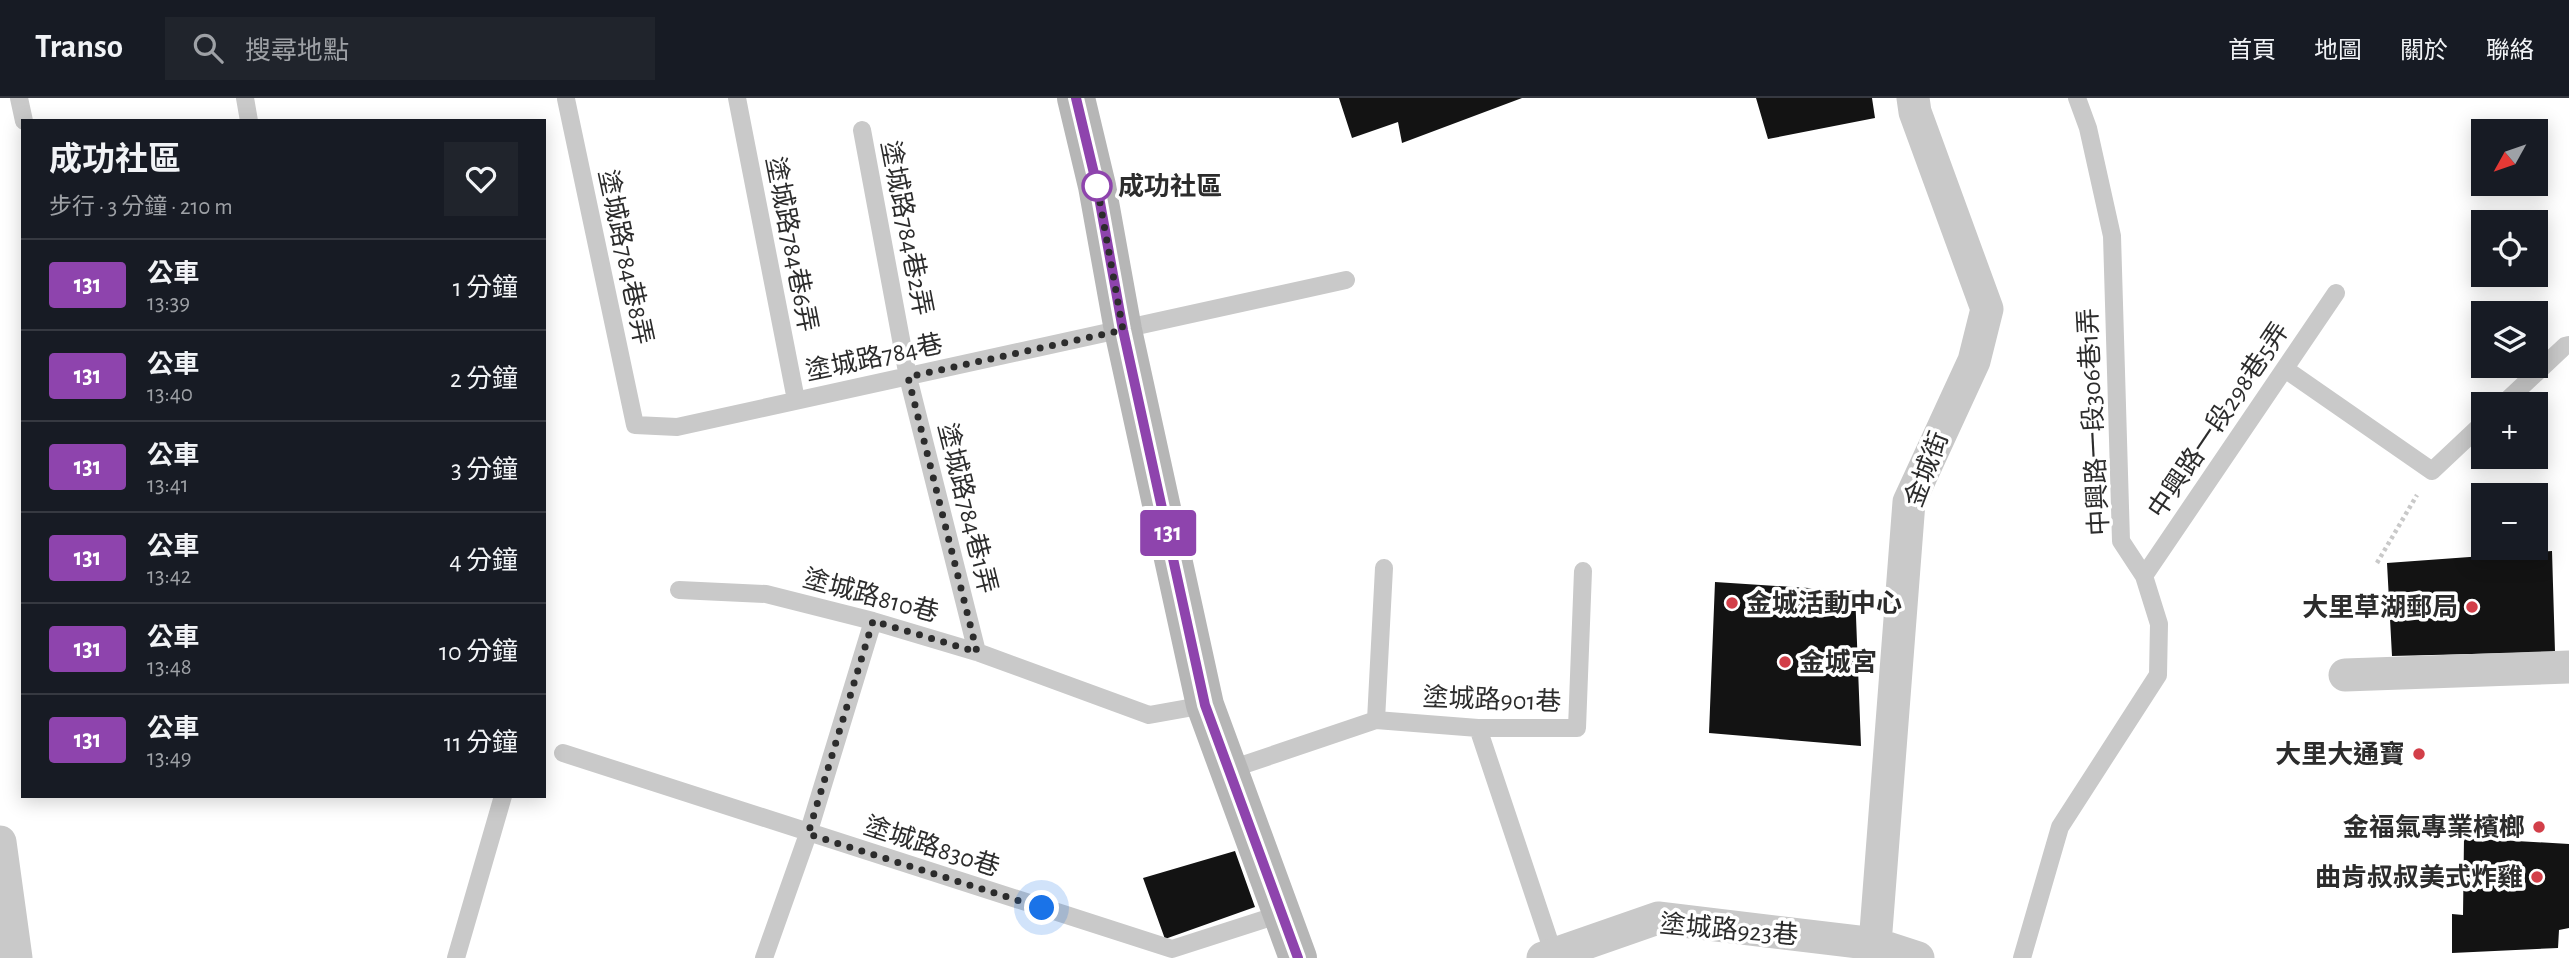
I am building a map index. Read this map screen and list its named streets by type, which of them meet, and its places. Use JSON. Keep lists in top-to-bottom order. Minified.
{"streets":{"street":["金城街","塗城路923巷"],"lane":["塗城路784巷2弄","塗城路784巷6弄","塗城路784巷8弄","塗城路784巷","中興路一段298巷5弄","中興路一段306巷1弄","塗城路784巷1弄","塗城路810巷","塗城路901巷","塗城路830巷"]},"crossings":[["塗城路784巷2弄","塗城路784巷"],["塗城路784巷2弄","塗城路784巷1弄"],["塗城路784巷6弄","塗城路784巷"],["塗城路784巷8弄","塗城路784巷"],["塗城路784巷","塗城路784巷1弄"],["中興路一段298巷5弄","中興路一段306巷1弄"],["金城街","塗城路923巷"],["塗城路784巷1弄","塗城路810巷"]],"places":["成功社區","金城活動中心","大里草湖郵局","金城宮","大里大通寶","金福氣專業檳榔","曲肯叔叔美式炸雞"],"lines":["bus line 131"],"north":"bottom left","page":{"header":"Transo","search":"搜尋地點","nav":["首頁","地圖","關於","聯絡"],"on_map":"131","map_buttons":["+","−"],"heading":["成功社區","步行 · 3 分鐘 · 210 m"],"list":[{"mark":"131","name":"公車","note":"13:39","value":"1 分鐘"},{"mark":"131","name":"公車","note":"13:40","value":"2 分鐘"},{"mark":"131","name":"公車","note":"13:41","value":"3 分鐘"},{"mark":"131","name":"公車","note":"13:42","value":"4 分鐘"},{"mark":"131","name":"公車","note":"13:48","value":"10 分鐘"},{"mark":"131","name":"公車","note":"13:49","value":"11 分鐘"}]}}
